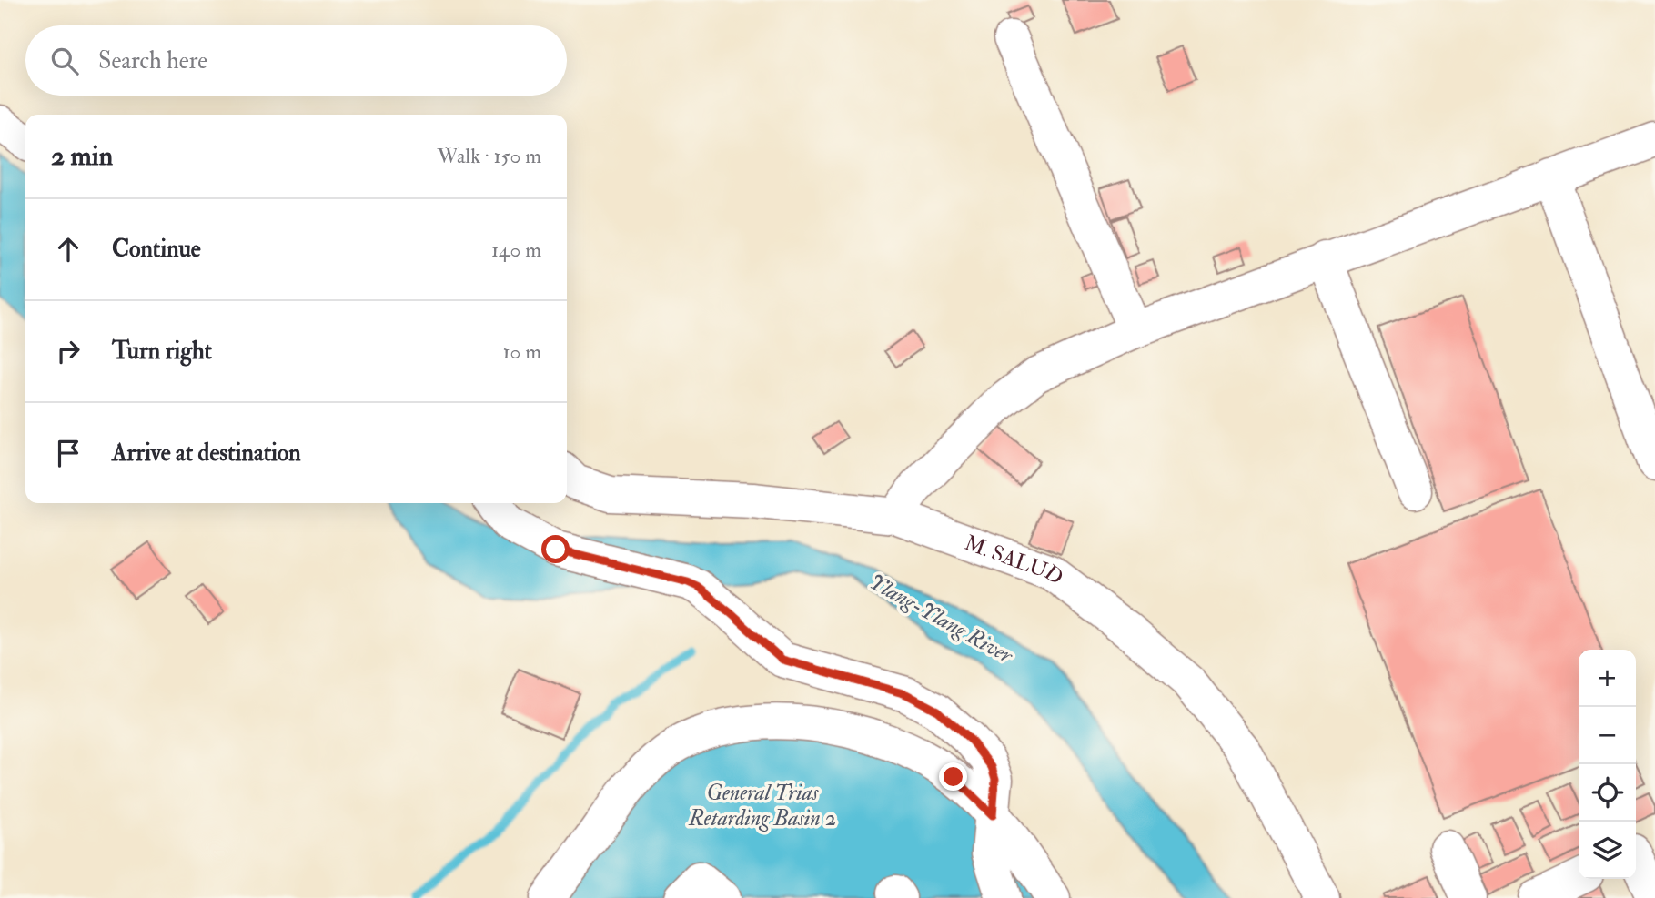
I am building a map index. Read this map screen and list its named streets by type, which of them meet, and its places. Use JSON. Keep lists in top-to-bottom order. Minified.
{"streets":{"street":["M. SALUD"]},"water":["Ylang-Ylang River","General Trias Retarding Basin 2"],"page":{"search":"Search here","heading":["2 min","Walk · 150 m"],"list":[["Continue","140 m"],["Turn right","10 m"],"Arrive at destination"],"map_buttons":["+","−"]}}
